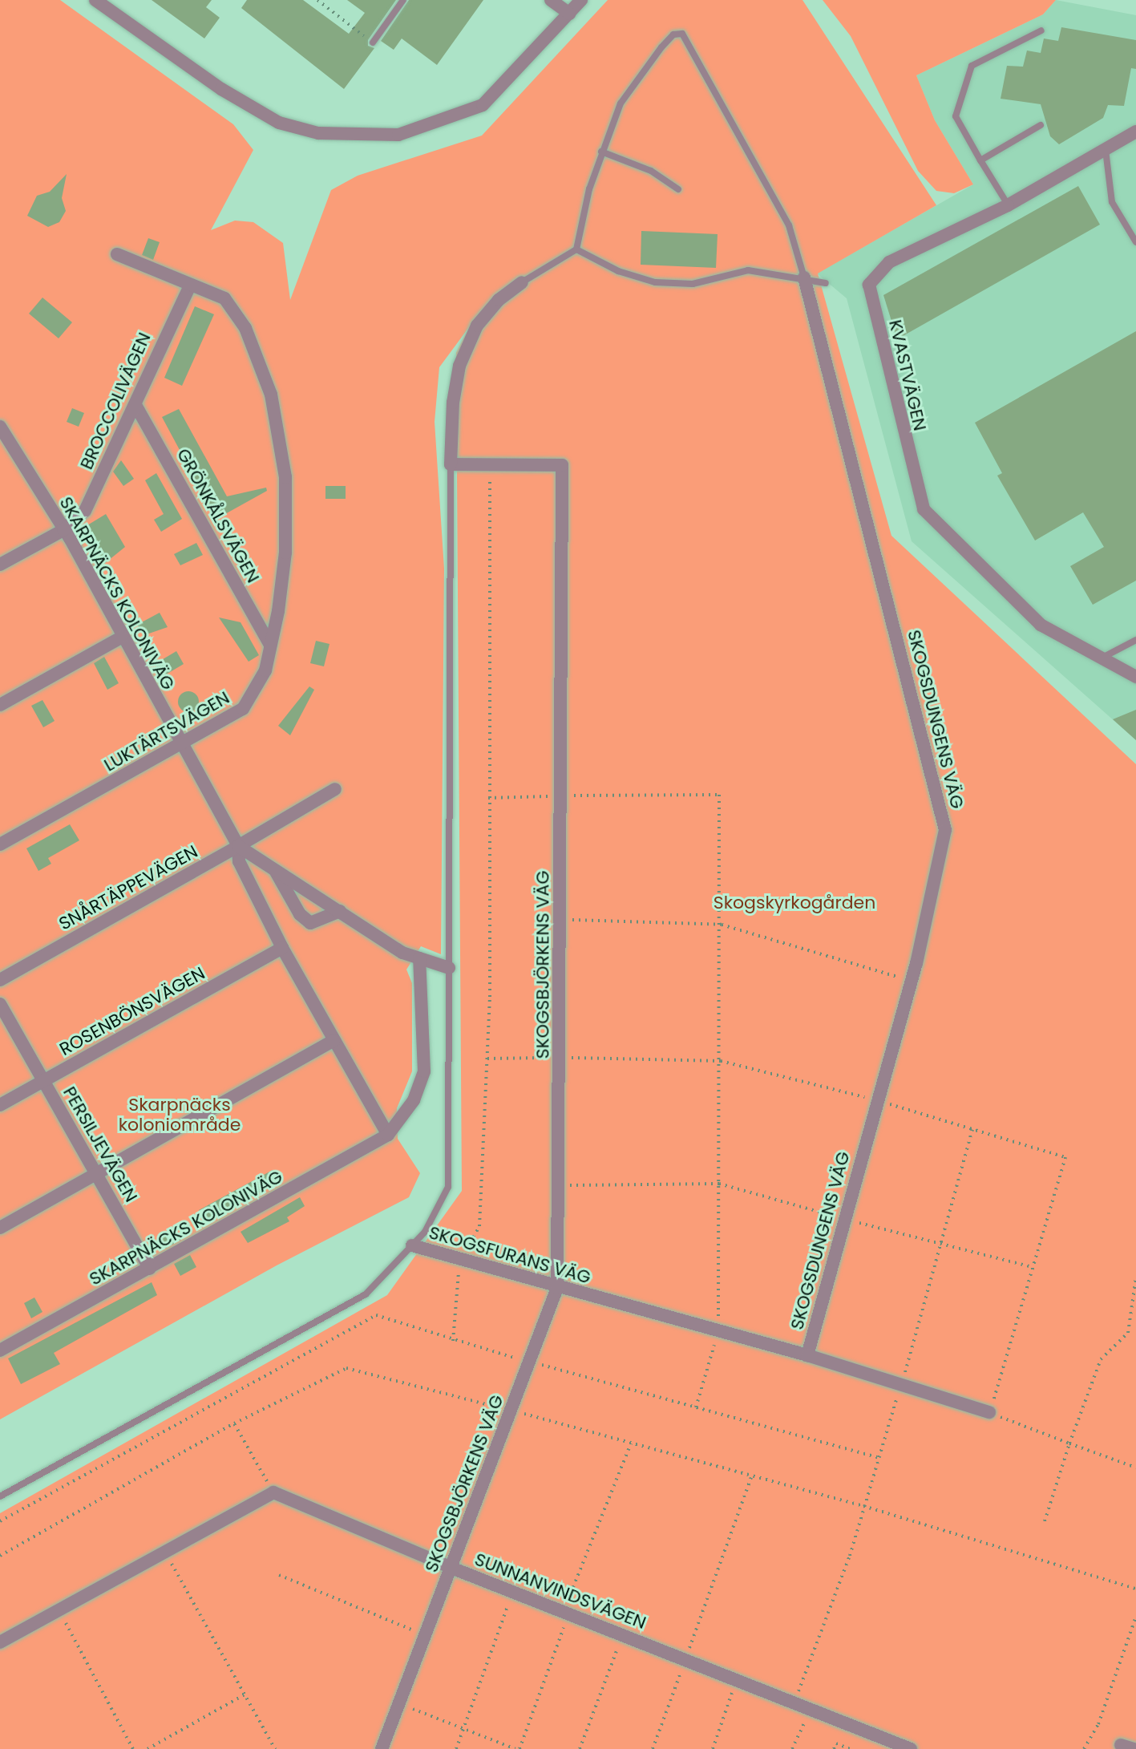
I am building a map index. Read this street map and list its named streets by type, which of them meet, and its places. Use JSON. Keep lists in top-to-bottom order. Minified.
{"streets":{"street":["KVASTVÄGEN","BROCCOLIVÄGEN","GRÖNKÅLSVÄGEN","SKARPNÄCKS KOLONIVÄG","SKOGSDUNGENS VÄG","LUKTÄRTSVÄGEN","SNÅRTÄPPEVÄGEN","SKOGSBJÖRKENS VÄG","ROSENBÖNSVÄGEN","PERSILJEVÄGEN","SKOGSFURANS VÄG","SUNNANVINDSVÄGEN"]},"crossings":[["BROCCOLIVÄGEN","GRÖNKÅLSVÄGEN"],["BROCCOLIVÄGEN","SKARPNÄCKS KOLONIVÄG"],["BROCCOLIVÄGEN","LUKTÄRTSVÄGEN"],["GRÖNKÅLSVÄGEN","LUKTÄRTSVÄGEN"],["SKARPNÄCKS KOLONIVÄG","LUKTÄRTSVÄGEN"],["SKARPNÄCKS KOLONIVÄG","SNÅRTÄPPEVÄGEN"],["SKARPNÄCKS KOLONIVÄG","ROSENBÖNSVÄGEN"],["SKARPNÄCKS KOLONIVÄG","PERSILJEVÄGEN"],["SKOGSDUNGENS VÄG","SKOGSFURANS VÄG"],["SKOGSBJÖRKENS VÄG","SKOGSFURANS VÄG"],["SKOGSBJÖRKENS VÄG","SUNNANVINDSVÄGEN"],["ROSENBÖNSVÄGEN","PERSILJEVÄGEN"]],"parks":["Skogskyrkogården","Skarpnäcks koloniområde"]}
